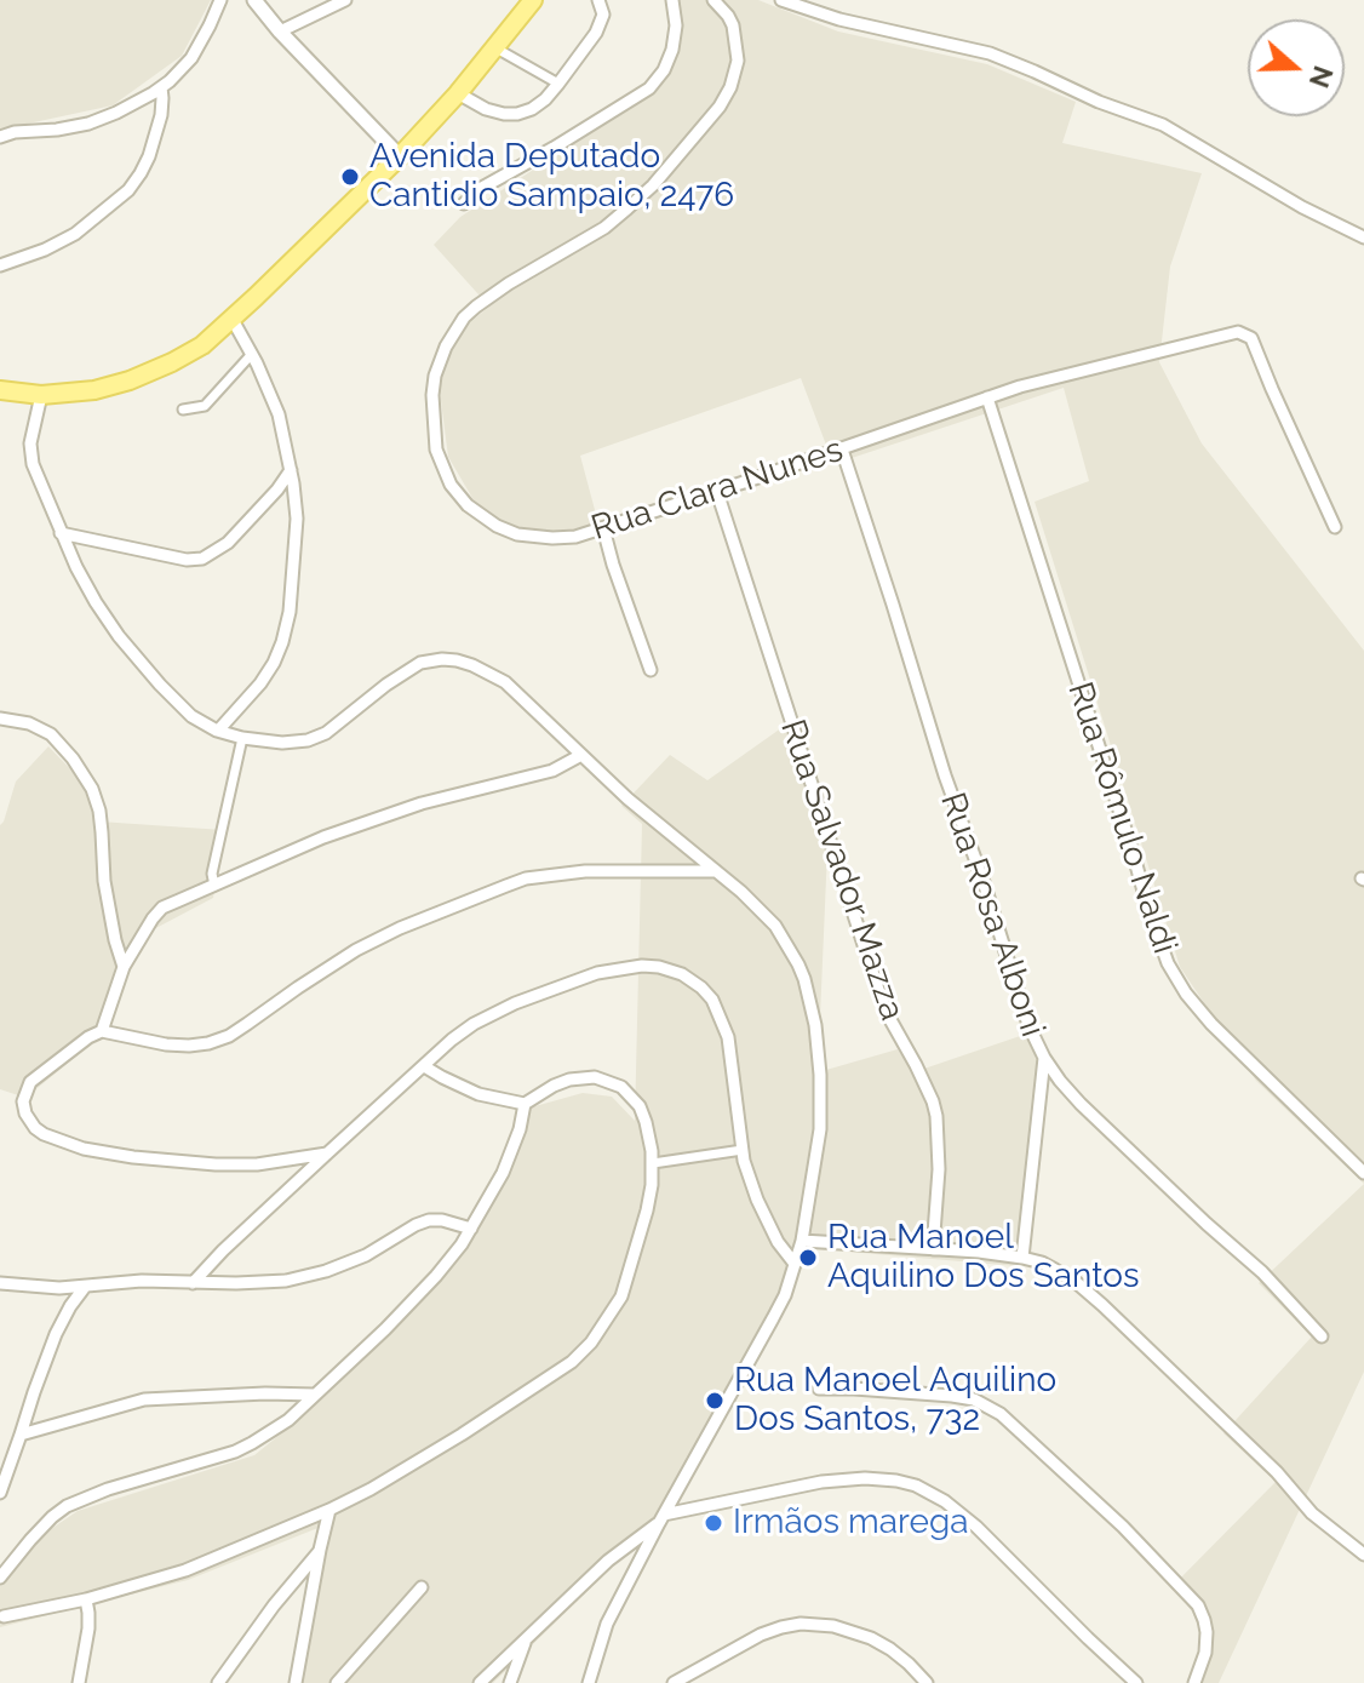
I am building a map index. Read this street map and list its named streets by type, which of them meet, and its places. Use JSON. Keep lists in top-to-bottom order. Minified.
{"streets":{"street":["Rua Clara Nunes","Rua Rômulo Naldi","Rua Salvador Mazza","Rua Rosa Alboni"]},"crossings":[["Rua Clara Nunes","Rua Rômulo Naldi"],["Rua Clara Nunes","Rua Salvador Mazza"],["Rua Clara Nunes","Rua Rosa Alboni"]],"places":["Avenida Deputado Cantidio Sampaio, 2476","Rua Manoel Aquilino Dos Santos","Rua Manoel Aquilino Dos Santos, 732","Irmãos marega"],"north":"right"}
